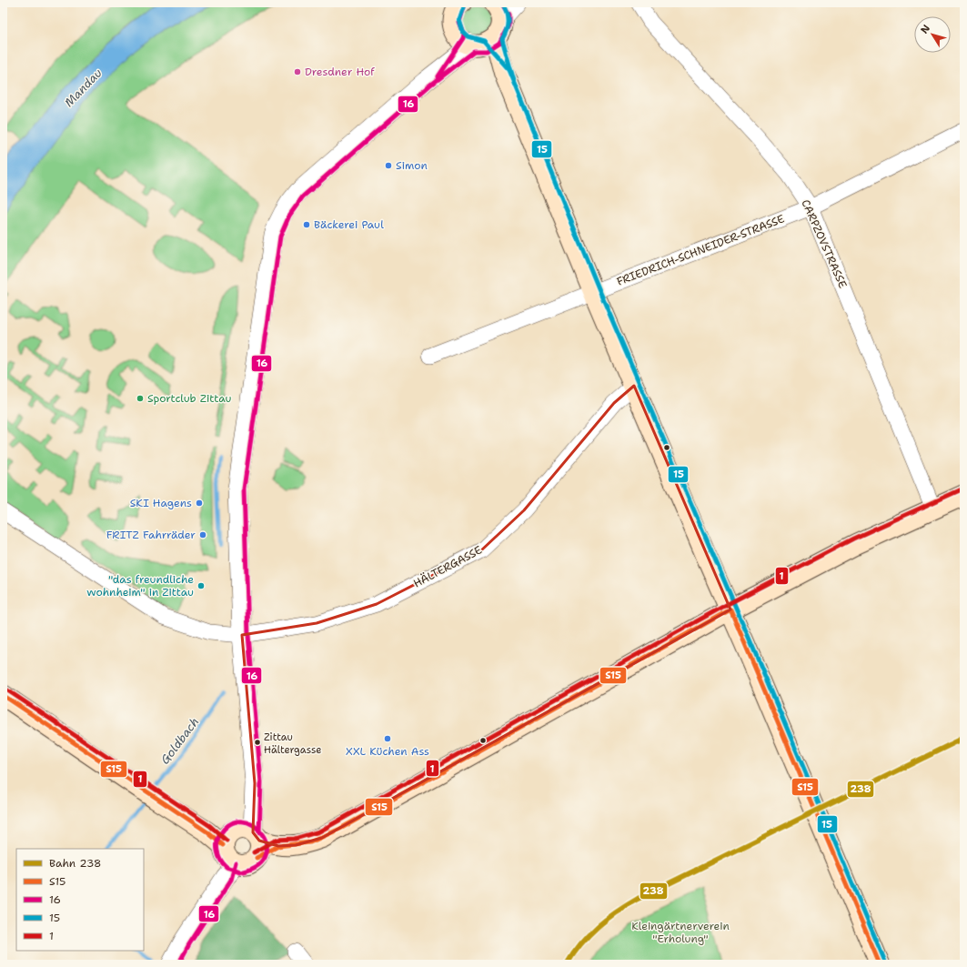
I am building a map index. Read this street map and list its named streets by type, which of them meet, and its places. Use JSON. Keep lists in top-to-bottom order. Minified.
{"streets":{"street":["CARPZOVSTRASSE","FRIEDRICH-SCHNEIDER-STRASSE","HÄLTERGASSE"]},"crossings":[["CARPZOVSTRASSE","FRIEDRICH-SCHNEIDER-STRASSE"]],"water":["Mandau","Goldbach"],"parks":["Kleingärtnerverein \"Erholung\""],"places":["Dresdner Hof","Simon","Bäckerei Paul","Sportclub Zittau","SKI Hagens","FRITZ Fahrräder","\"das freundliche wohnheim\" in Zittau","XXL Küchen Ass","Zittau Hältergasse"],"lines":["transit line 16","transit line 15","transit line 1","transit line S15","rail line 238"],"legend":["Bahn 238","S15","16","15","1"],"north":"top left"}
